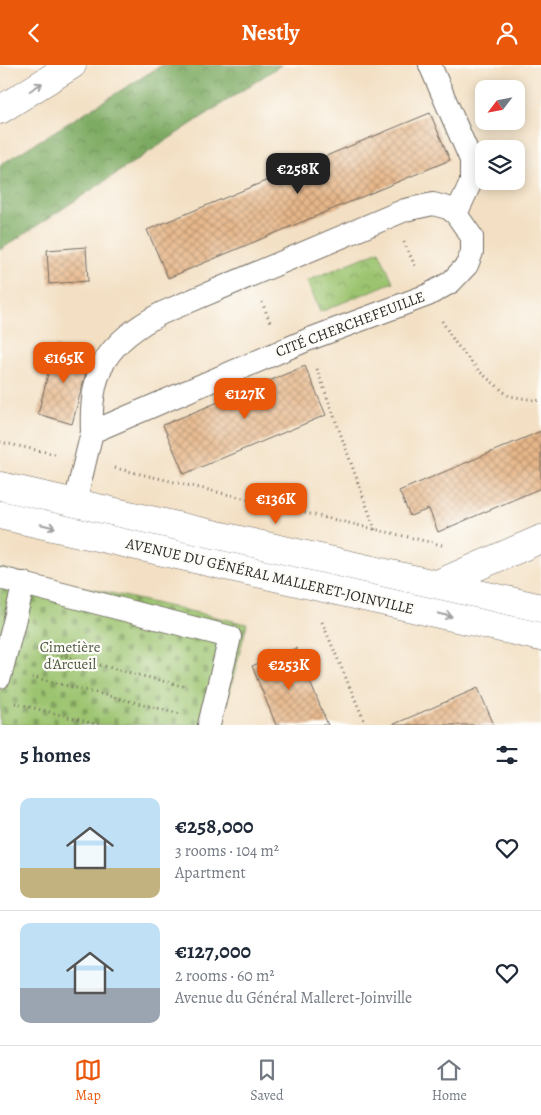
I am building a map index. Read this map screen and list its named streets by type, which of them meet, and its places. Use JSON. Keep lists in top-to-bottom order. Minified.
{"streets":{"main road":["AVENUE DU GÉNÉRAL MALLERET-JOINVILLE"],"lane":["CITÉ CHERCHEFEUILLE"]},"parks":["Cimetière d'Arcueil"],"north":"bottom left","page":{"header":"Nestly","price":["€258K","€165K","€127K","€136K","€253K"],"heading":"5 homes","list":[{"name":"€258,000","note":"3 rooms · 104 m² · Apartment"},{"name":"€127,000","note":"2 rooms · 60 m² · Avenue du Général Malleret-Joinville"}],"tabs":["Map","Saved","Home"]}}
